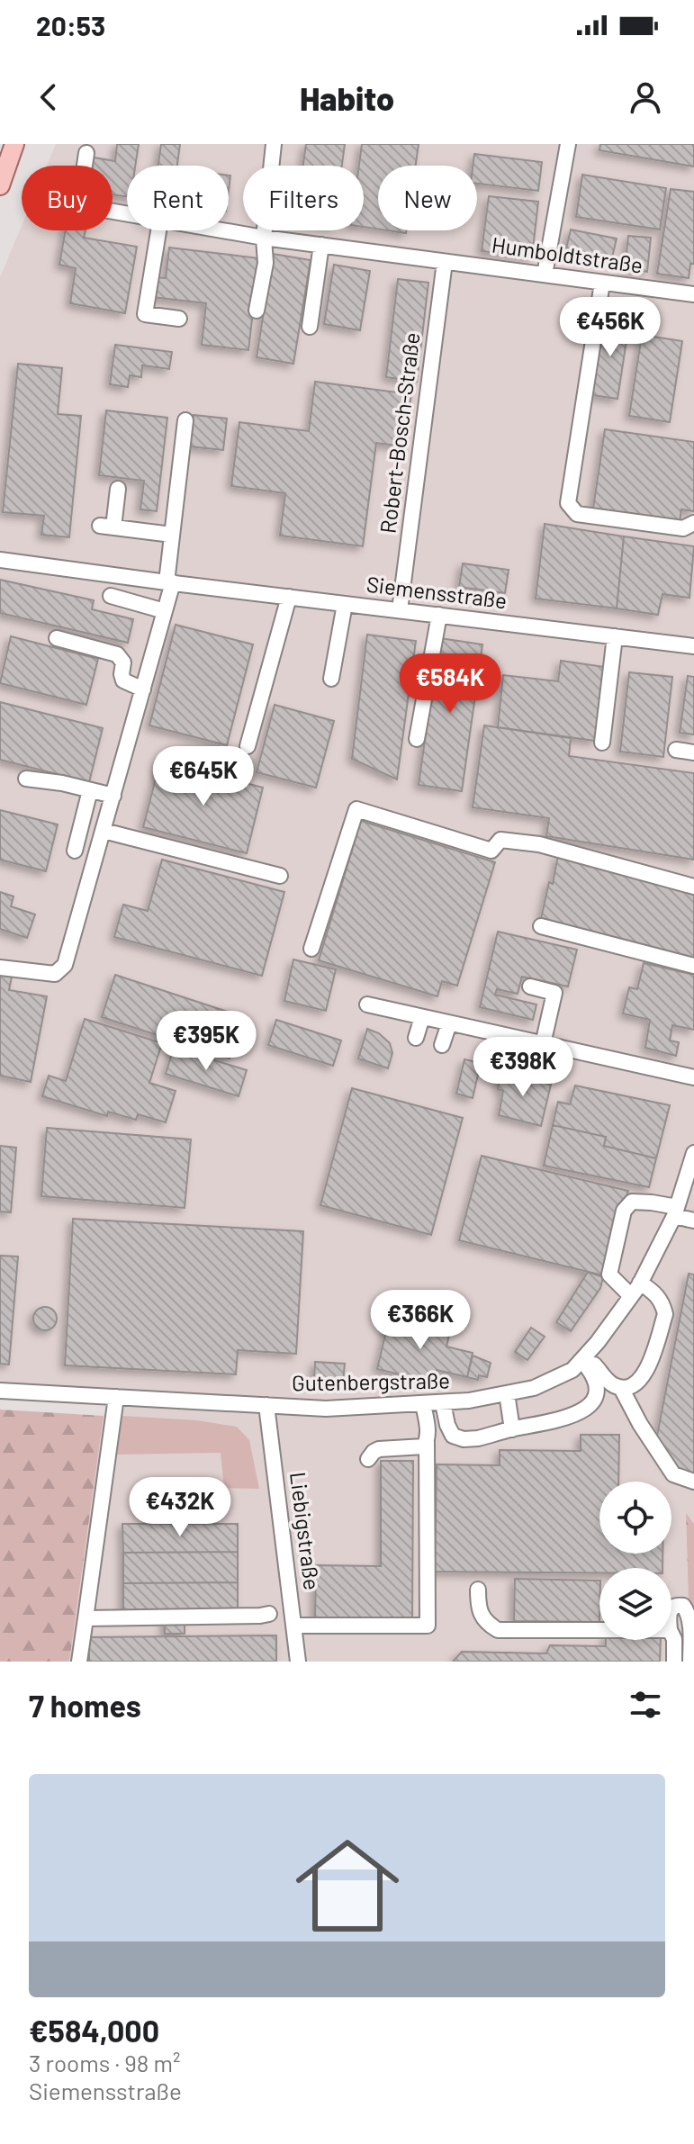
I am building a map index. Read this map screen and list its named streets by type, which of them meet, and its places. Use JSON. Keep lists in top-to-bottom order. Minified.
{"streets":{"street":["Humboldtstraße","Robert-Bosch-Straße","Siemensstraße","Gutenbergstraße","Liebigstraße"]},"crossings":[["Humboldtstraße","Robert-Bosch-Straße"],["Robert-Bosch-Straße","Siemensstraße"],["Gutenbergstraße","Liebigstraße"]],"page":{"status":"20:53","header":"Habito","chip":["Buy","Rent","Filters","New"],"price":["€456K","€584K","€645K","€395K","€398K","€366K","€432K"],"heading":"7 homes","list":[{"name":"€584,000","note":"3 rooms · 98 m² · Siemensstraße"}]}}
